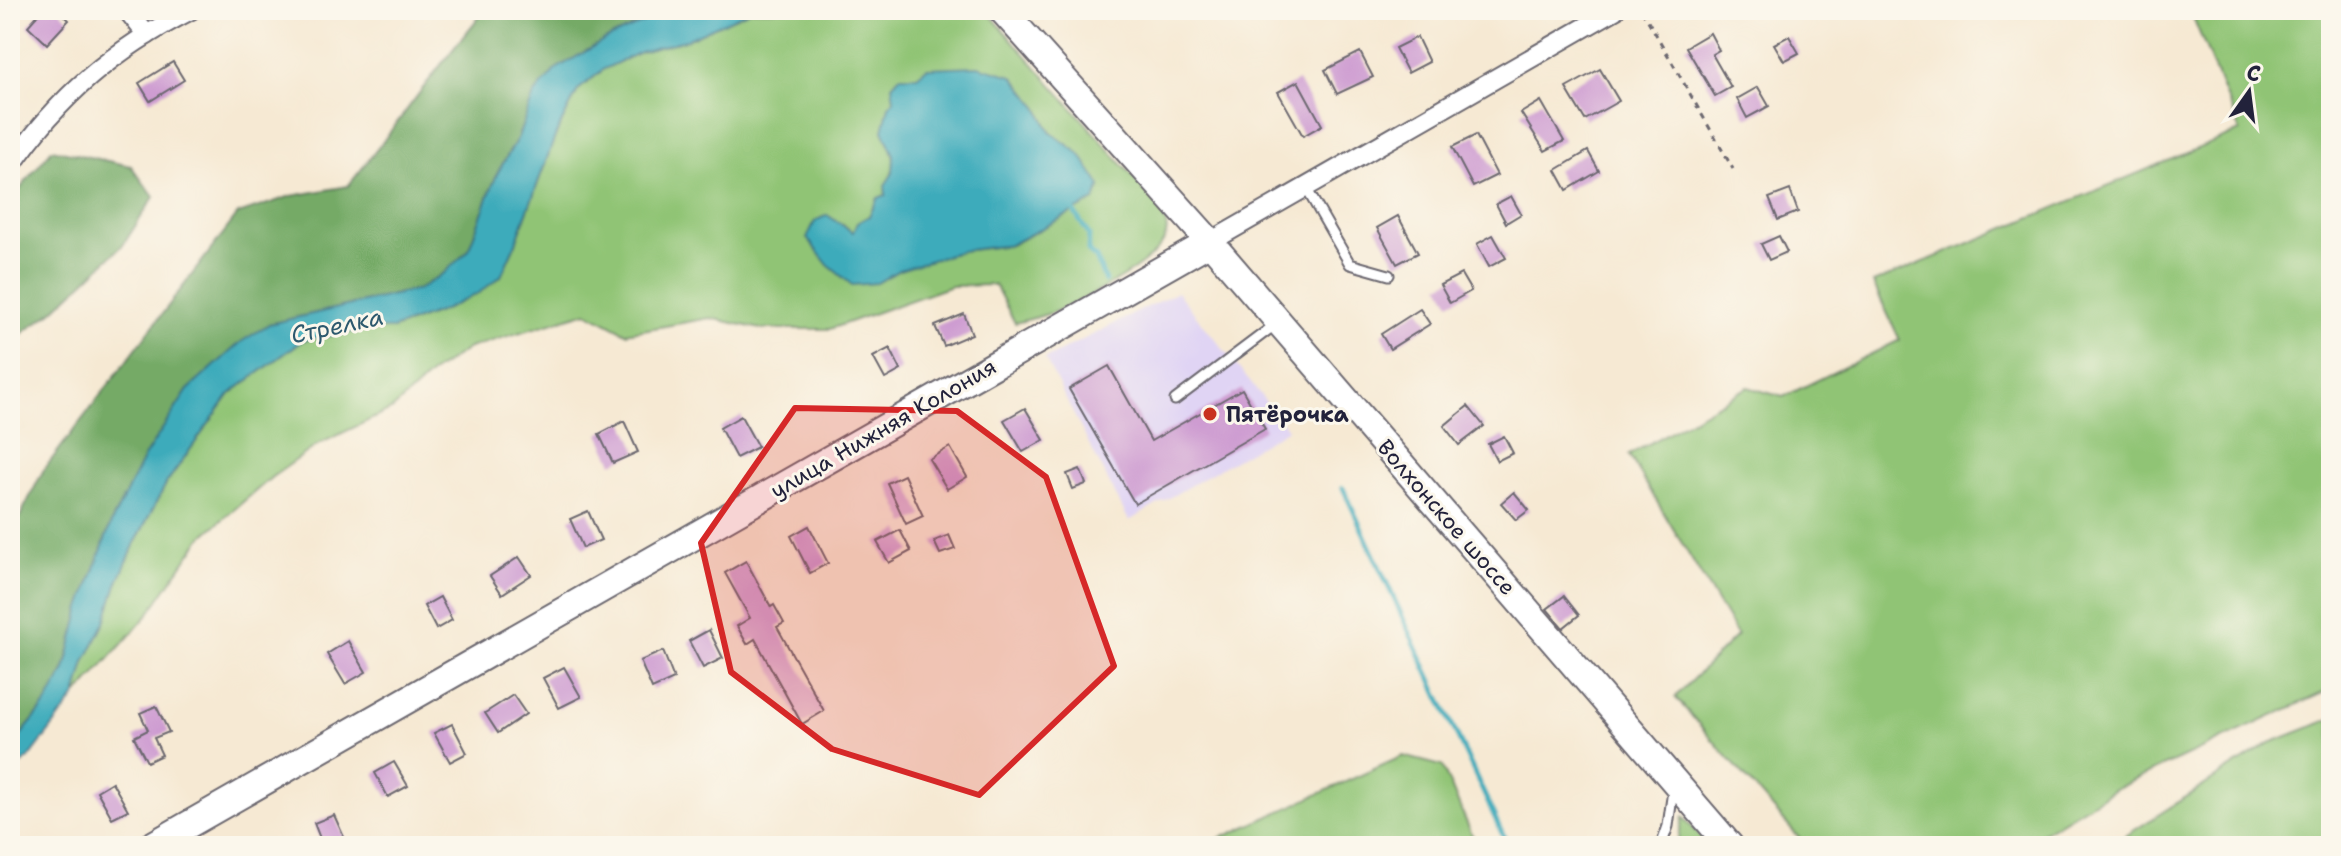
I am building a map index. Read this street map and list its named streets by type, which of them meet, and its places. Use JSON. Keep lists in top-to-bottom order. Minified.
{"streets":{"main road":["улица Нижняя Колония","Волхонское шоссе"]},"crossings":[["улица Нижняя Колония","Волхонское шоссе"]],"water":["Стрелка"],"places":["Пятёрочка"],"north":"top"}
